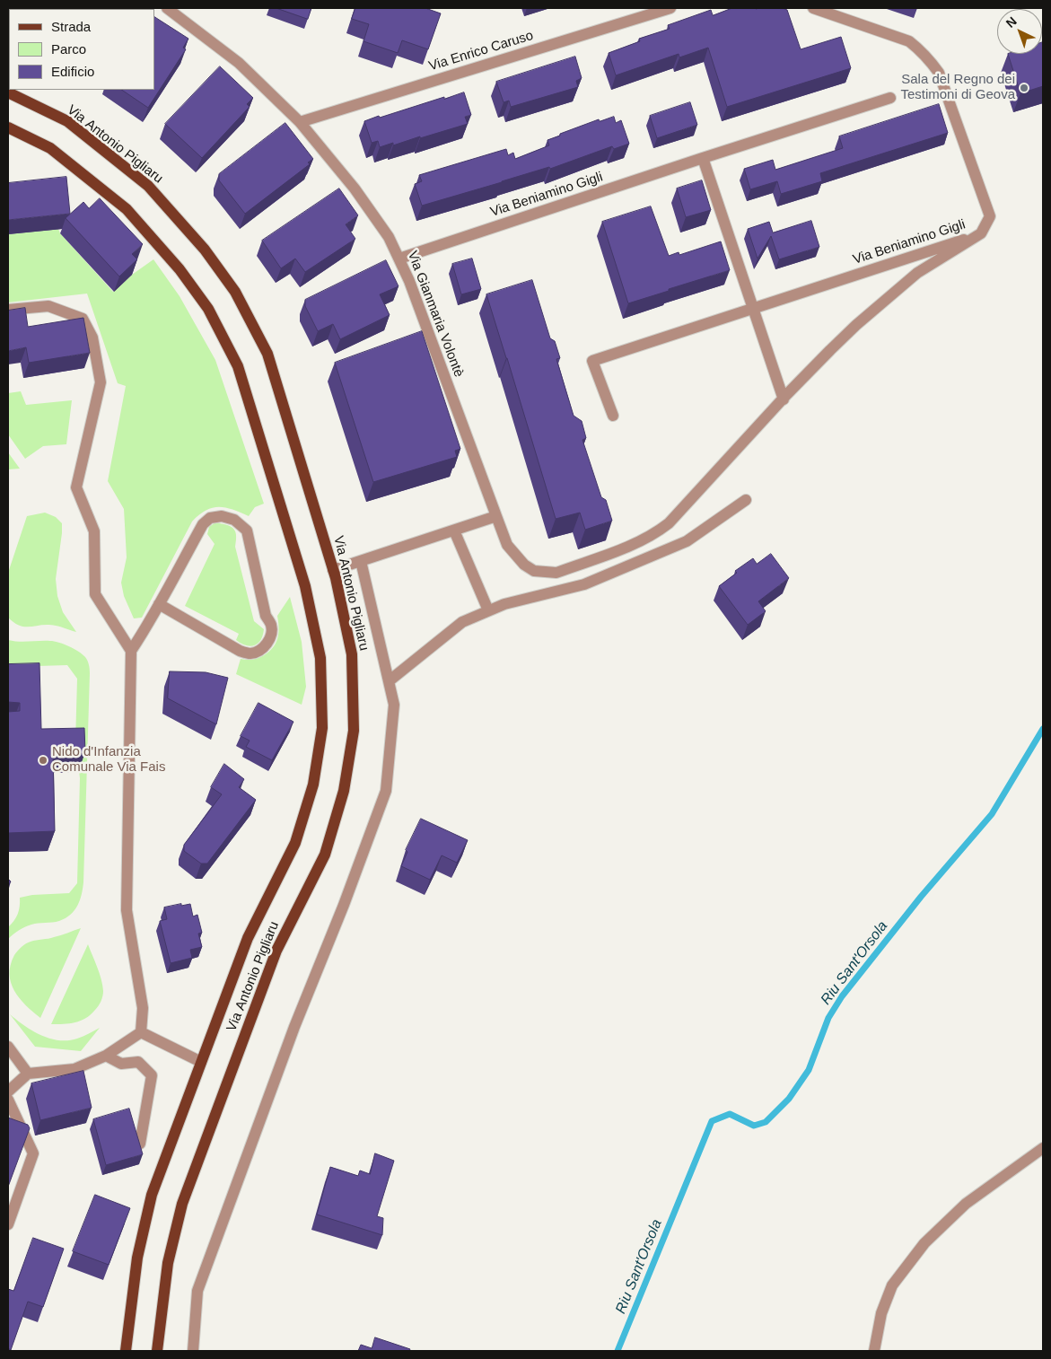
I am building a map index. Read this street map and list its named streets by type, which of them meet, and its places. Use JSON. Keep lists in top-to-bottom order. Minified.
{"streets":{"main road":["Via Antonio Pigliaru"],"street":["Via Enrico Caruso","Via Beniamino Gigli","Via Gianmaria Volontè"]},"crossings":[["Via Enrico Caruso","Via Gianmaria Volontè"],["Via Beniamino Gigli","Via Gianmaria Volontè"]],"water":["Riu Sant'Orsola"],"places":["Sala del Regno dei Testimoni di Geova","Nido d'Infanzia Comunale Via Fais"],"legend":["Strada","Parco","Edificio"],"north":"top left"}
